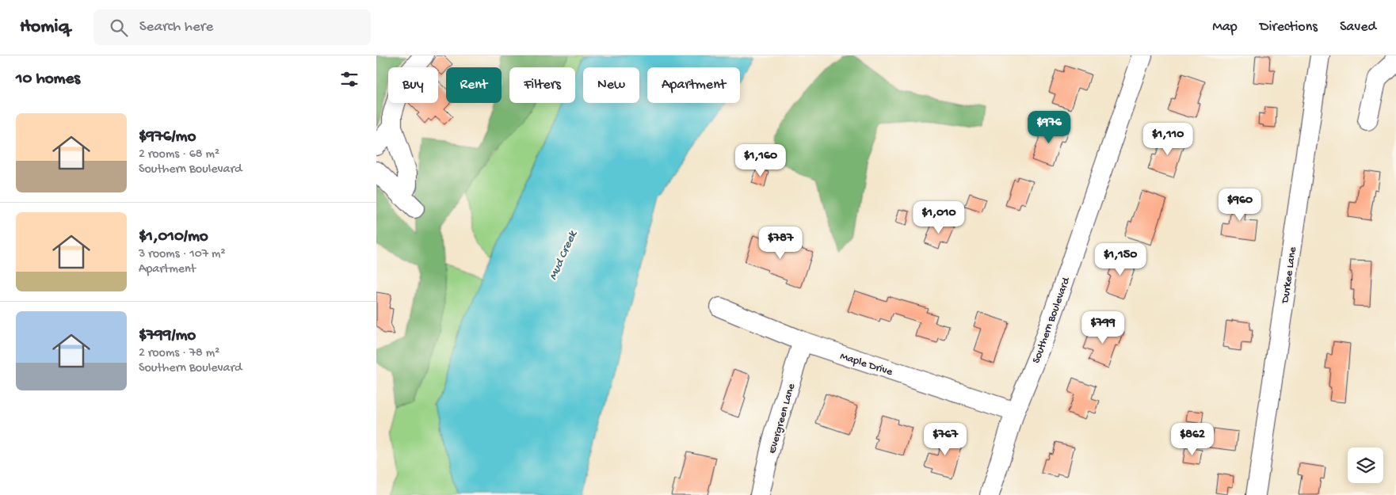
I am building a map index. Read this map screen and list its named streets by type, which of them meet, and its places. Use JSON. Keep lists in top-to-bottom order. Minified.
{"streets":{"street":["Durkee Lane","Southern Boulevard","Maple Drive","Evergreen Lane"]},"crossings":[["Southern Boulevard","Maple Drive"],["Maple Drive","Evergreen Lane"]],"water":["Mud Creek"],"page":{"header":"Homiq","search":"Search here","nav":["Map","Directions","Saved"],"heading":"10 homes","chip":["Buy","Rent","Filters","New","Apartment"],"list":[{"name":"$976/mo","note":"2 rooms · 68 m² · Southern Boulevard"},{"name":"$1,010/mo","note":"3 rooms · 107 m² · Apartment"},{"name":"$799/mo","note":"2 rooms · 78 m² · Southern Boulevard"}],"price":["$976","$1,110","$1,160","$960","$1,010","$787","$1,150","$799","$767","$862"]}}
